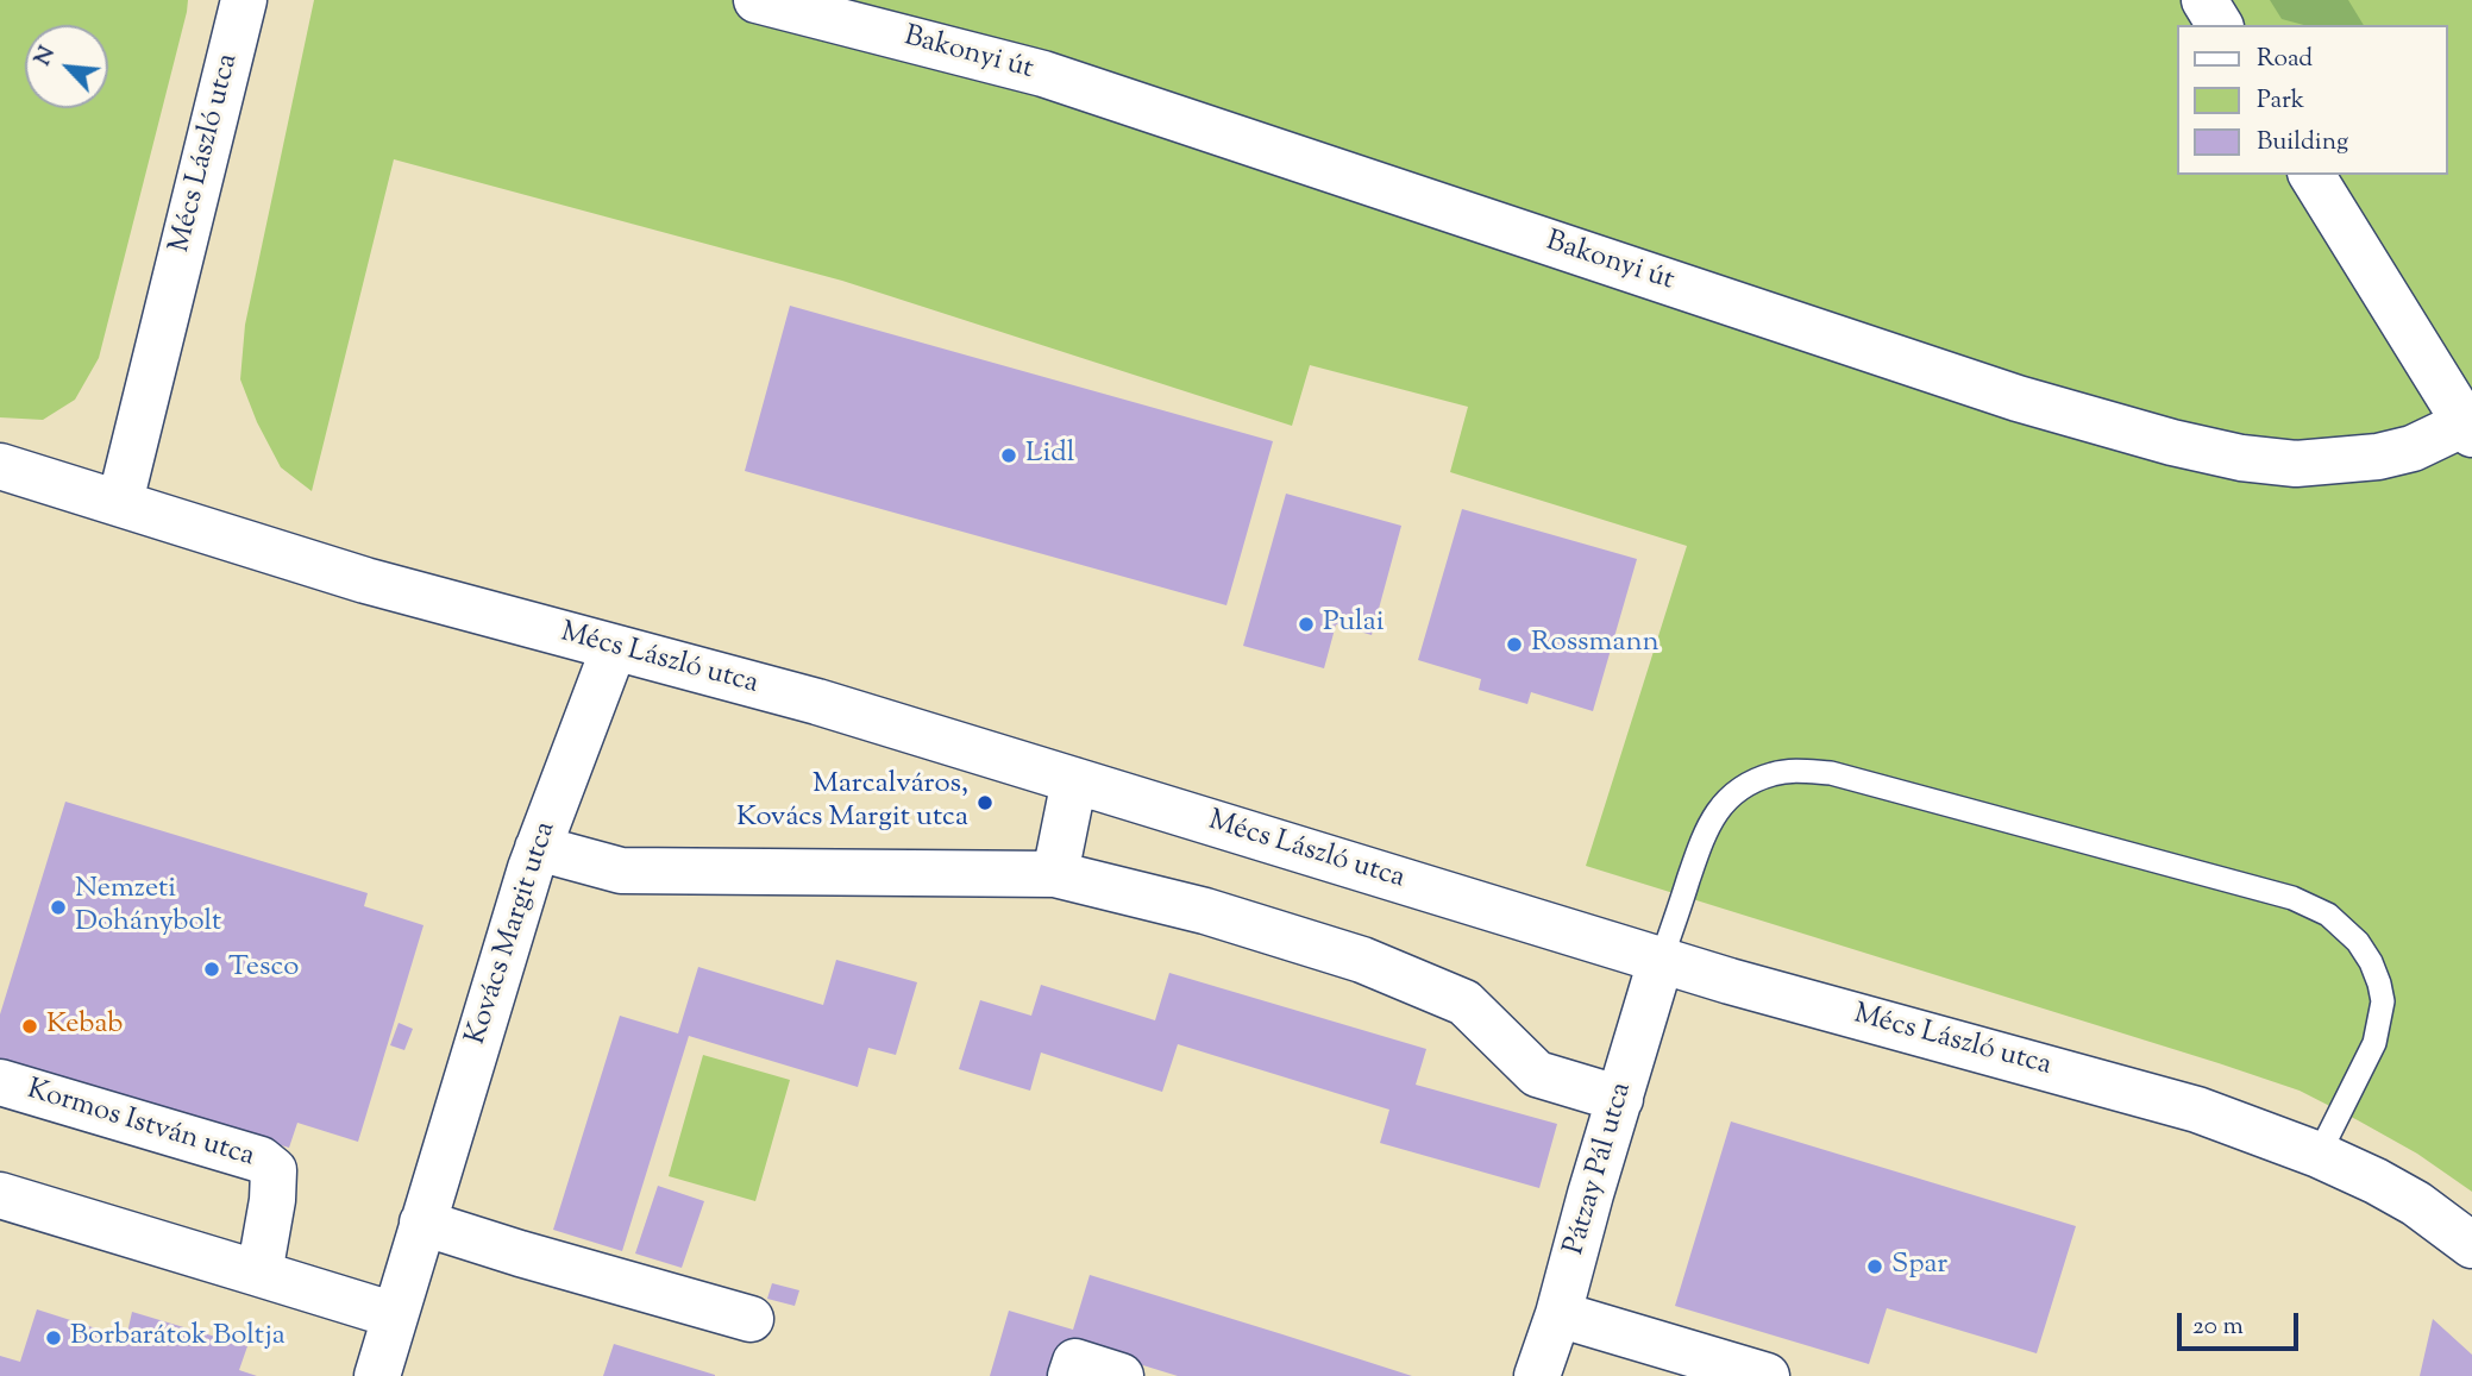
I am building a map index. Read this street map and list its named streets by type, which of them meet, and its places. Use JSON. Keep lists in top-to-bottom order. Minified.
{"streets":{"street":["Bakonyi út","Mécs László utca","Kovács Margit utca","Kormos István utca","Pátzay Pál utca"]},"crossings":[["Mécs László utca","Kovács Margit utca"],["Mécs László utca","Pátzay Pál utca"]],"places":["Lidl","Pulai","Rossmann","Marcalváros, Kovács Margit utca","Nemzeti Dohánybolt","Tesco","Kebab","Spar","Borbarátok Boltja"],"legend":["Road","Park","Building"],"scale_bar":"20 m","north":"top left"}
